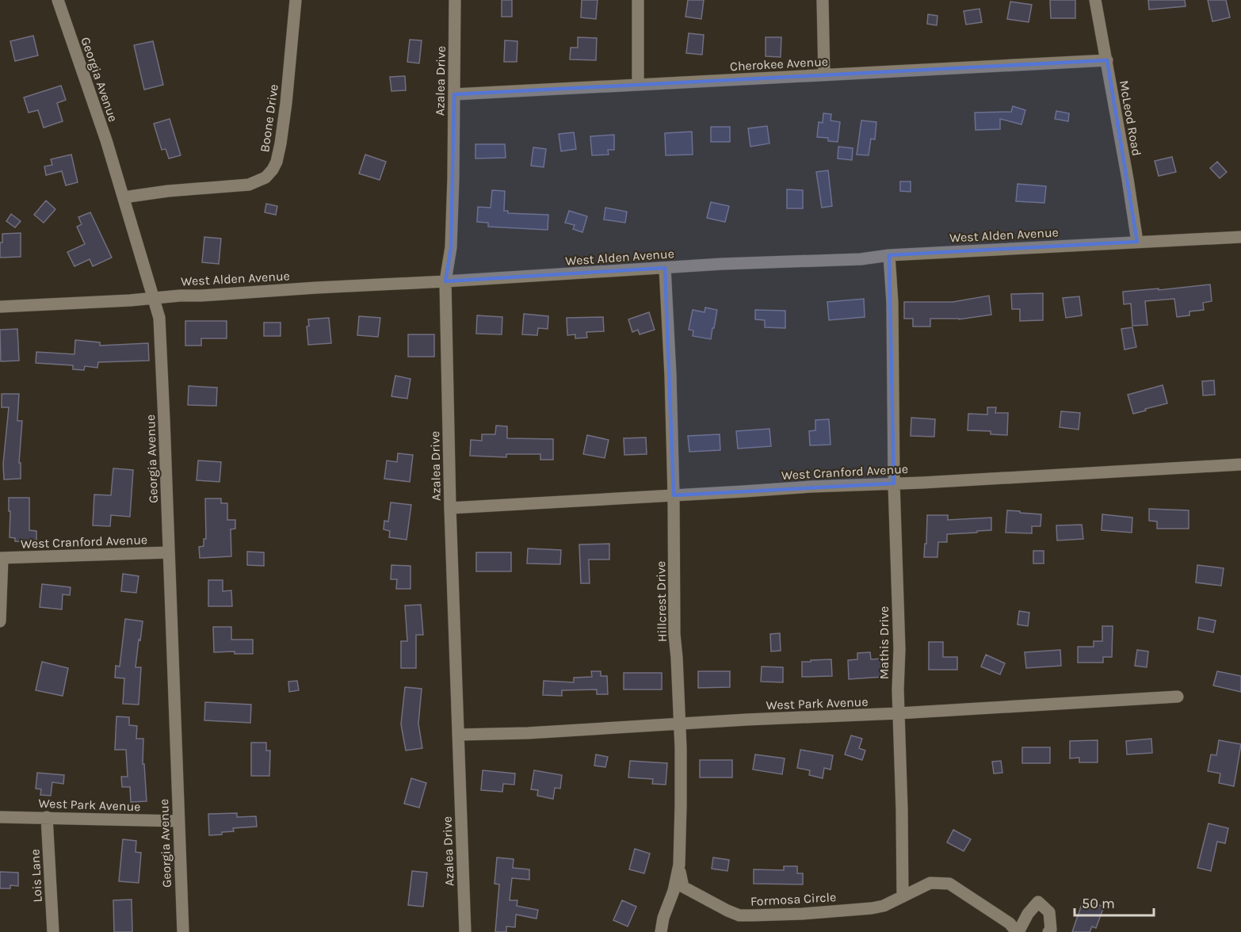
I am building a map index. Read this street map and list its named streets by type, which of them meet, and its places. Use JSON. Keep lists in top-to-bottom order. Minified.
{"streets":{"street":["Cherokee Avenue","Georgia Avenue","Azalea Drive","Boone Drive","McLeod Road","West Alden Avenue","West Cranford Avenue","Hillcrest Drive","Mathis Drive","West Park Avenue","Lois Lane","Formosa Circle"]},"crossings":[["Cherokee Avenue","Azalea Drive"],["Cherokee Avenue","McLeod Road"],["Georgia Avenue","Boone Drive"],["Georgia Avenue","West Alden Avenue"],["Georgia Avenue","West Cranford Avenue"],["Georgia Avenue","West Park Avenue"],["Azalea Drive","West Alden Avenue"],["Azalea Drive","West Cranford Avenue"],["Azalea Drive","West Park Avenue"],["McLeod Road","West Alden Avenue"],["West Alden Avenue","Hillcrest Drive"],["West Alden Avenue","Mathis Drive"],["West Cranford Avenue","Hillcrest Drive"],["West Cranford Avenue","Mathis Drive"],["Hillcrest Drive","West Park Avenue"],["Hillcrest Drive","Formosa Circle"],["Mathis Drive","West Park Avenue"],["Mathis Drive","Formosa Circle"],["West Park Avenue","Lois Lane"]],"scale_bar":"50 m"}
